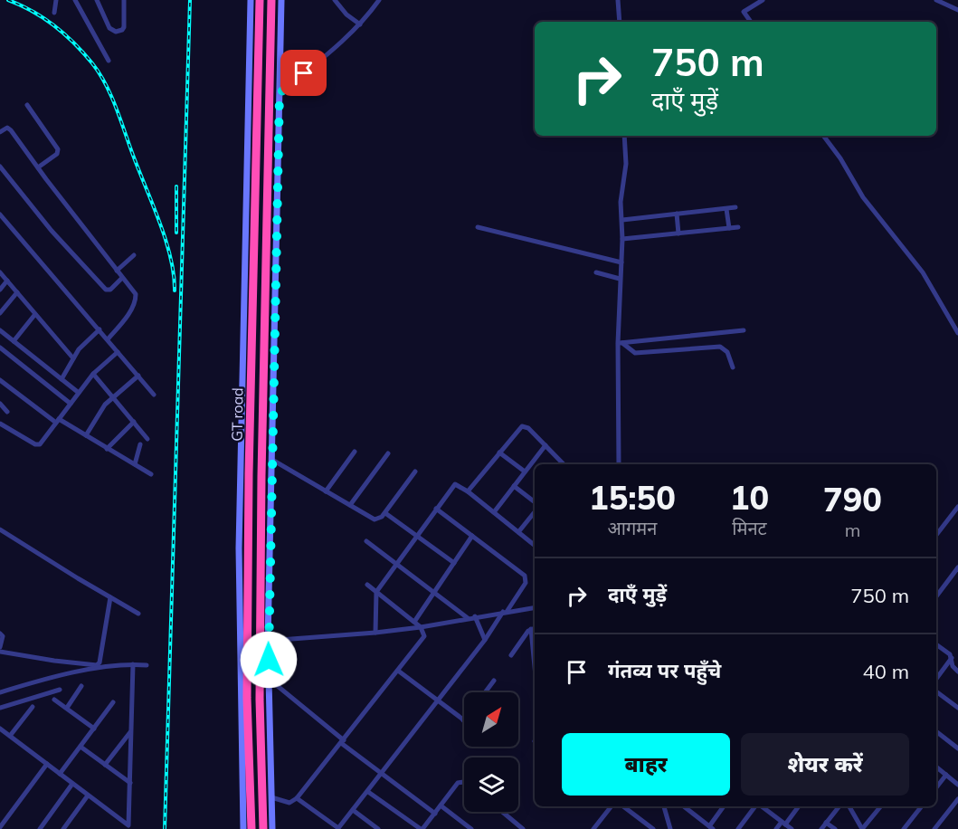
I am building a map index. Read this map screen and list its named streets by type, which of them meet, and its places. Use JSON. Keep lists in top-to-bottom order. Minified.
{"streets":{"highway":["GT road"]},"north":"top right","page":{"turn":["750 m","दाएँ मुड़ें"],"eta":["15:50","आगमन","10","मिनट","790","m"],"list":[{"name":"दाएँ मुड़ें","value":"750 m"},{"name":"गंतव्य पर पहुँचे","value":"40 m"}],"buttons":["बाहर","शेयर करें"]}}
